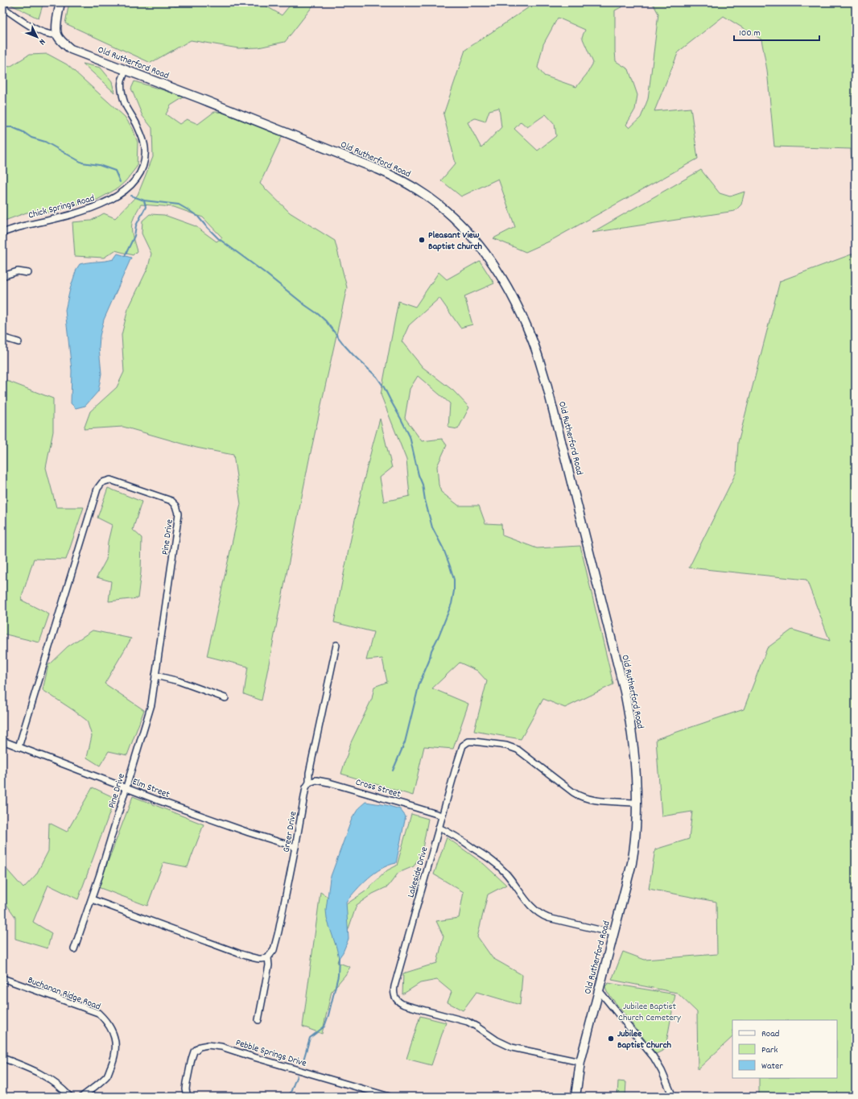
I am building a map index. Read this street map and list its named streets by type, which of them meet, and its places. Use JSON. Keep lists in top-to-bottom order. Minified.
{"streets":{"street":["Old Rutherford Road","Chick Springs Road","Pine Drive","Elm Street","Cross Street","Greer Drive","Lakeside Drive","Buchanan Ridge Road","Pebble Springs Drive"]},"crossings":[["Old Rutherford Road","Chick Springs Road"],["Old Rutherford Road","Lakeside Drive"],["Pine Drive","Elm Street"],["Elm Street","Greer Drive"],["Cross Street","Greer Drive"],["Cross Street","Lakeside Drive"]],"parks":["Jubilee Baptist Church Cemetery"],"places":["Pleasant View Baptist Church","Jubilee Baptist Church"],"legend":["Road","Park","Water"],"scale_bar":"100 m","north":"bottom right"}
